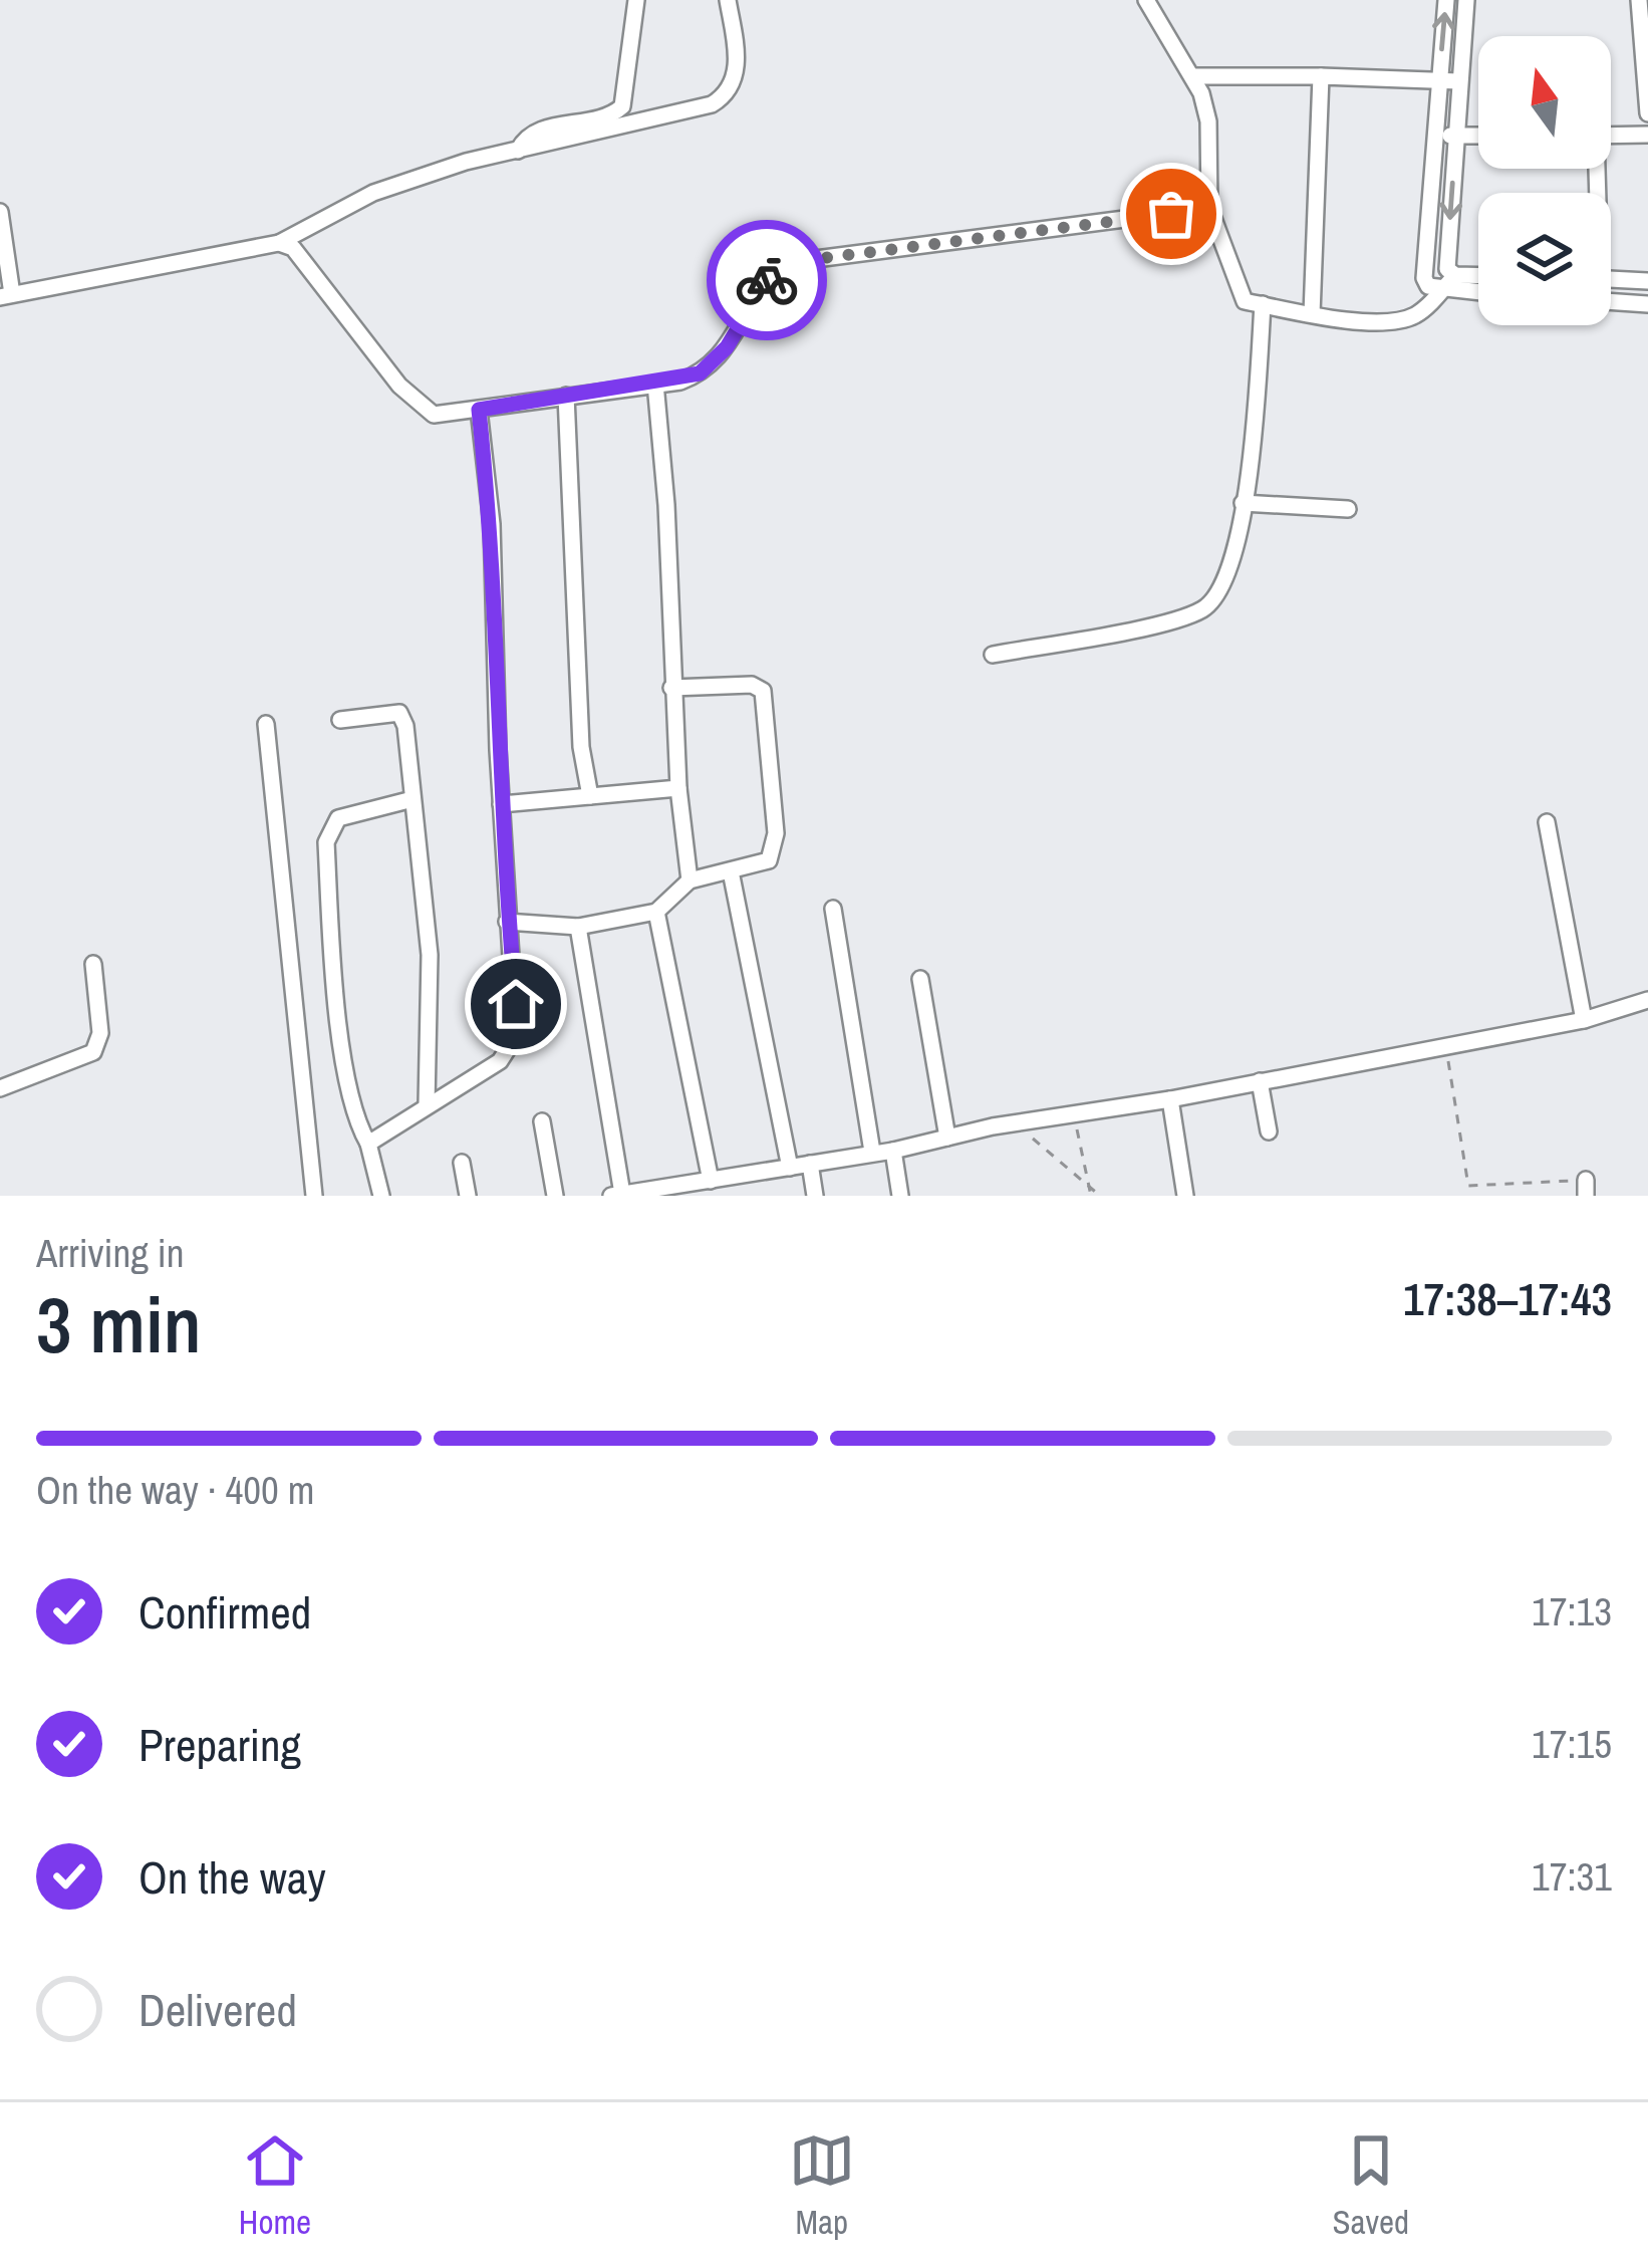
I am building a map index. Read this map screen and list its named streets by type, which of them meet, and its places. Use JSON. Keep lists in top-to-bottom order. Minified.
{"north":"top","page":{"heading":["3 min","Arriving in","17:38–17:43"],"bar":"On the way · 400 m","list":[["Confirmed","17:13"],["Preparing","17:15"],["On the way","17:31"],"Delivered"],"tabs":["Home","Map","Saved"]}}
